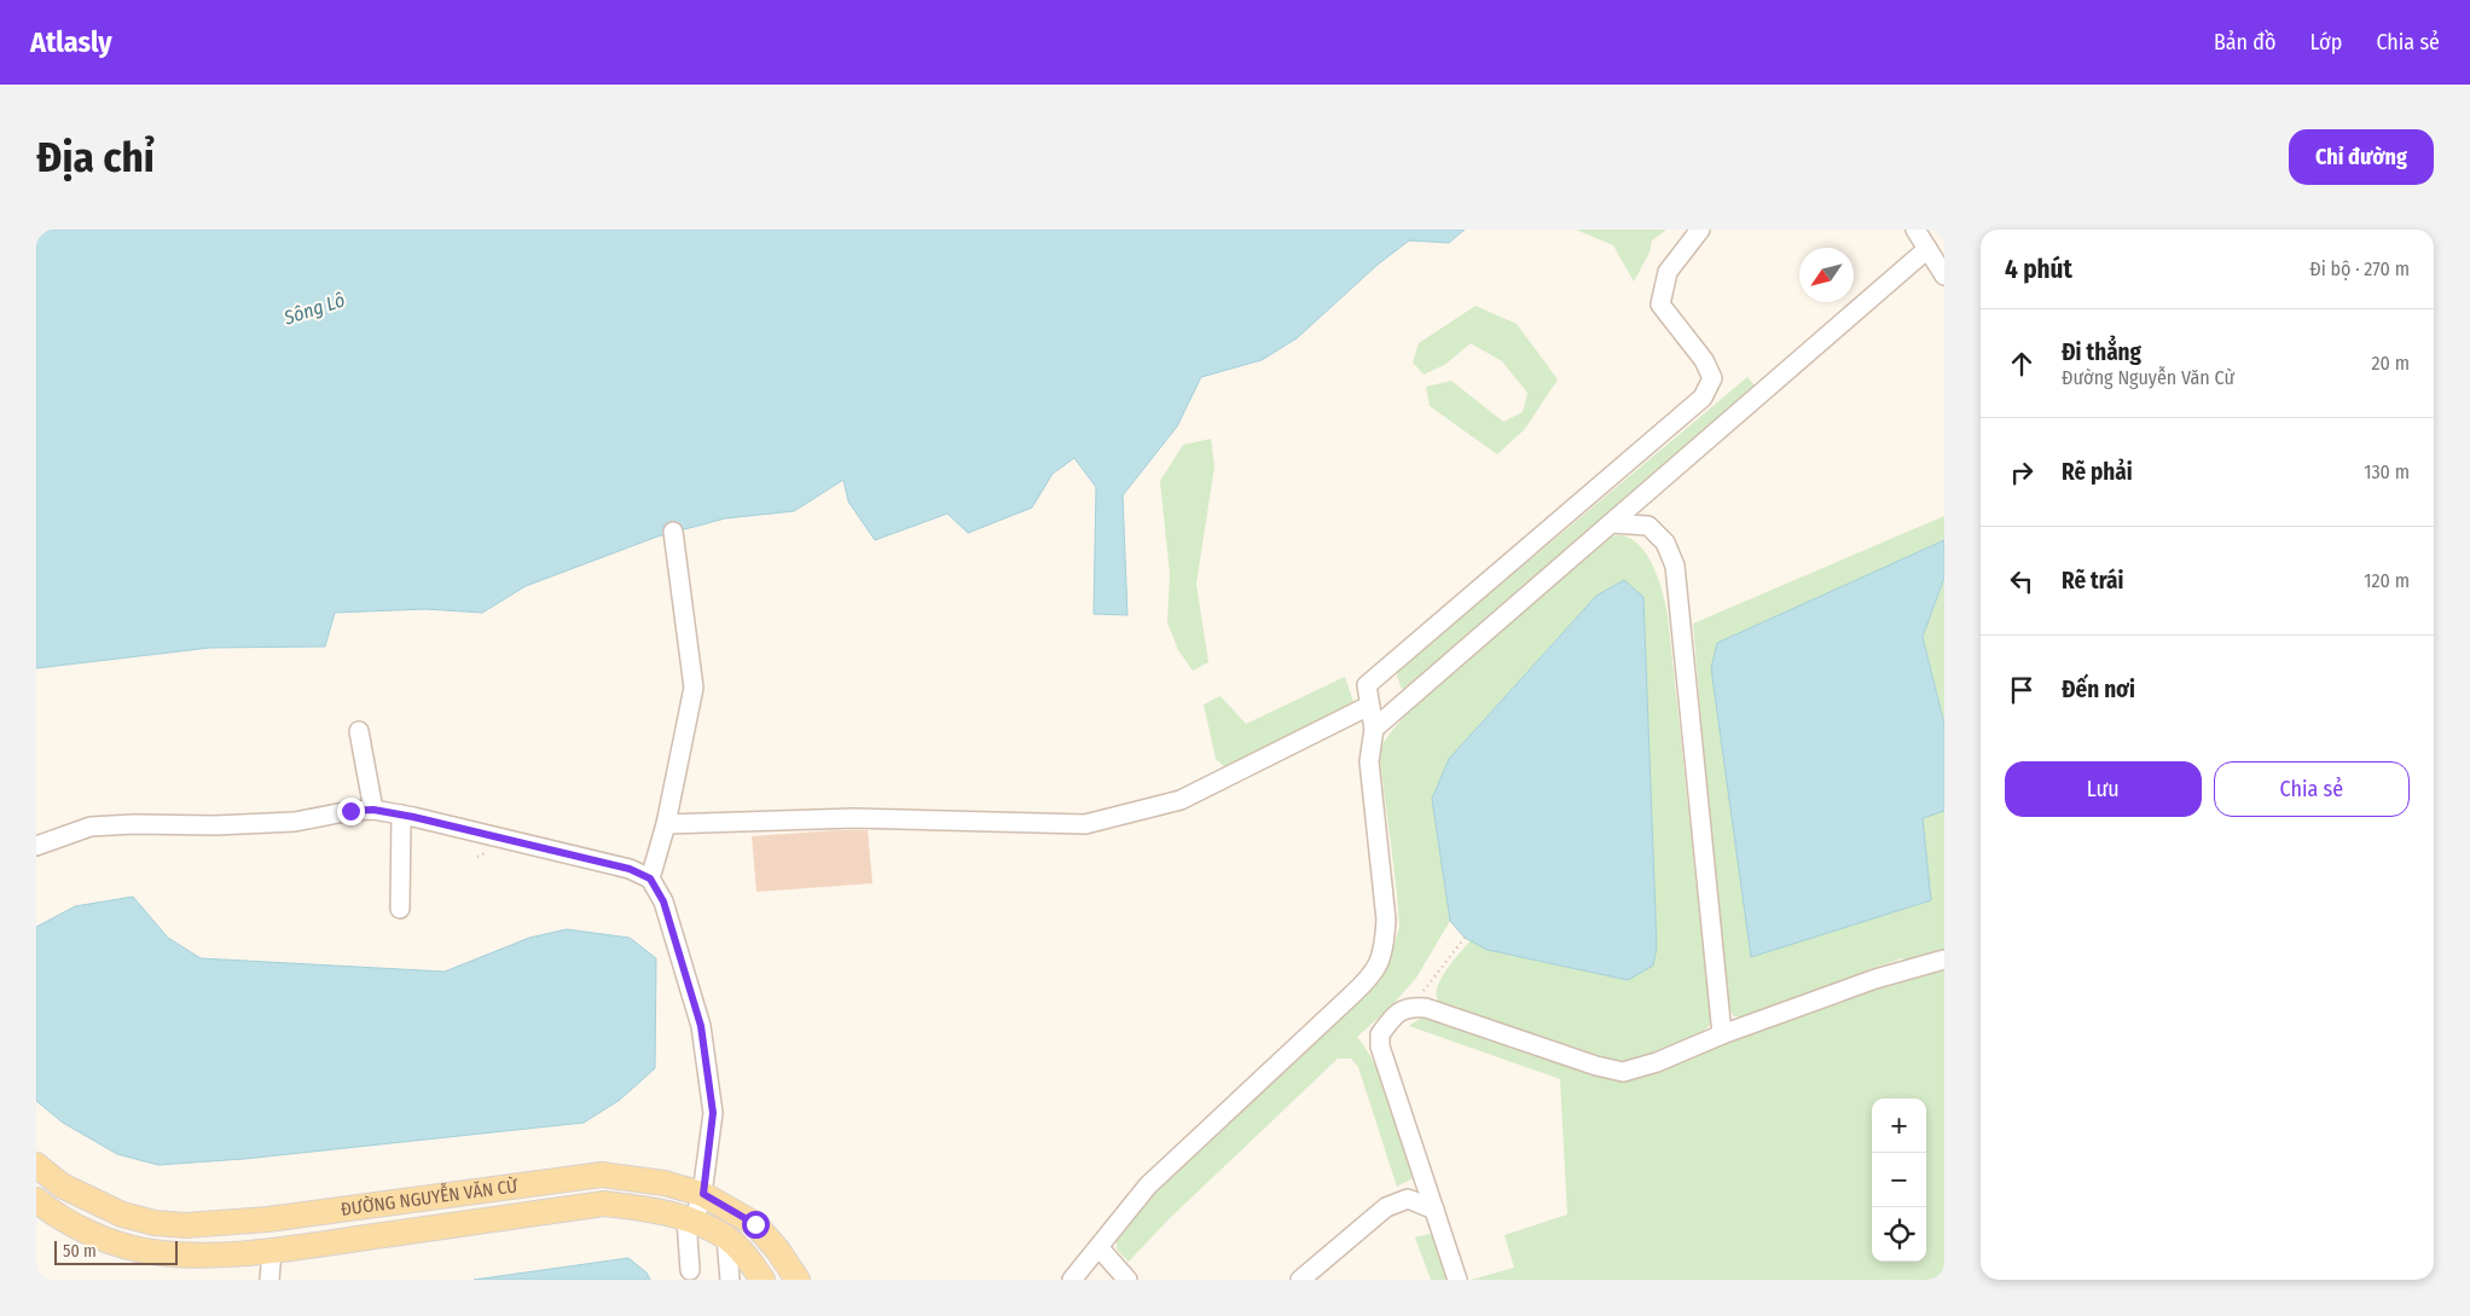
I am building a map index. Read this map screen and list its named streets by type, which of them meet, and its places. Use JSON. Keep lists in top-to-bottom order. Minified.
{"streets":{"main road":["ĐƯỜNG NGUYỄN VĂN CỪ"]},"water":["Sông Lô"],"scale_bar":"50 m","north":"bottom left","page":{"header":"Atlasly","nav":["Bản đồ","Lớp","Chia sẻ"],"buttons":["Chỉ đường",["Lưu","Chia sẻ"]],"title":"Địa chỉ","heading":["4 phút","Đi bộ · 270 m"],"list":[["Đi thẳng","Đường Nguyễn Văn Cừ","20 m"],["Rẽ phải","130 m"],["Rẽ trái","120 m"],"Đến nơi"],"map_buttons":["+","−"],"scale":"50 m"}}
